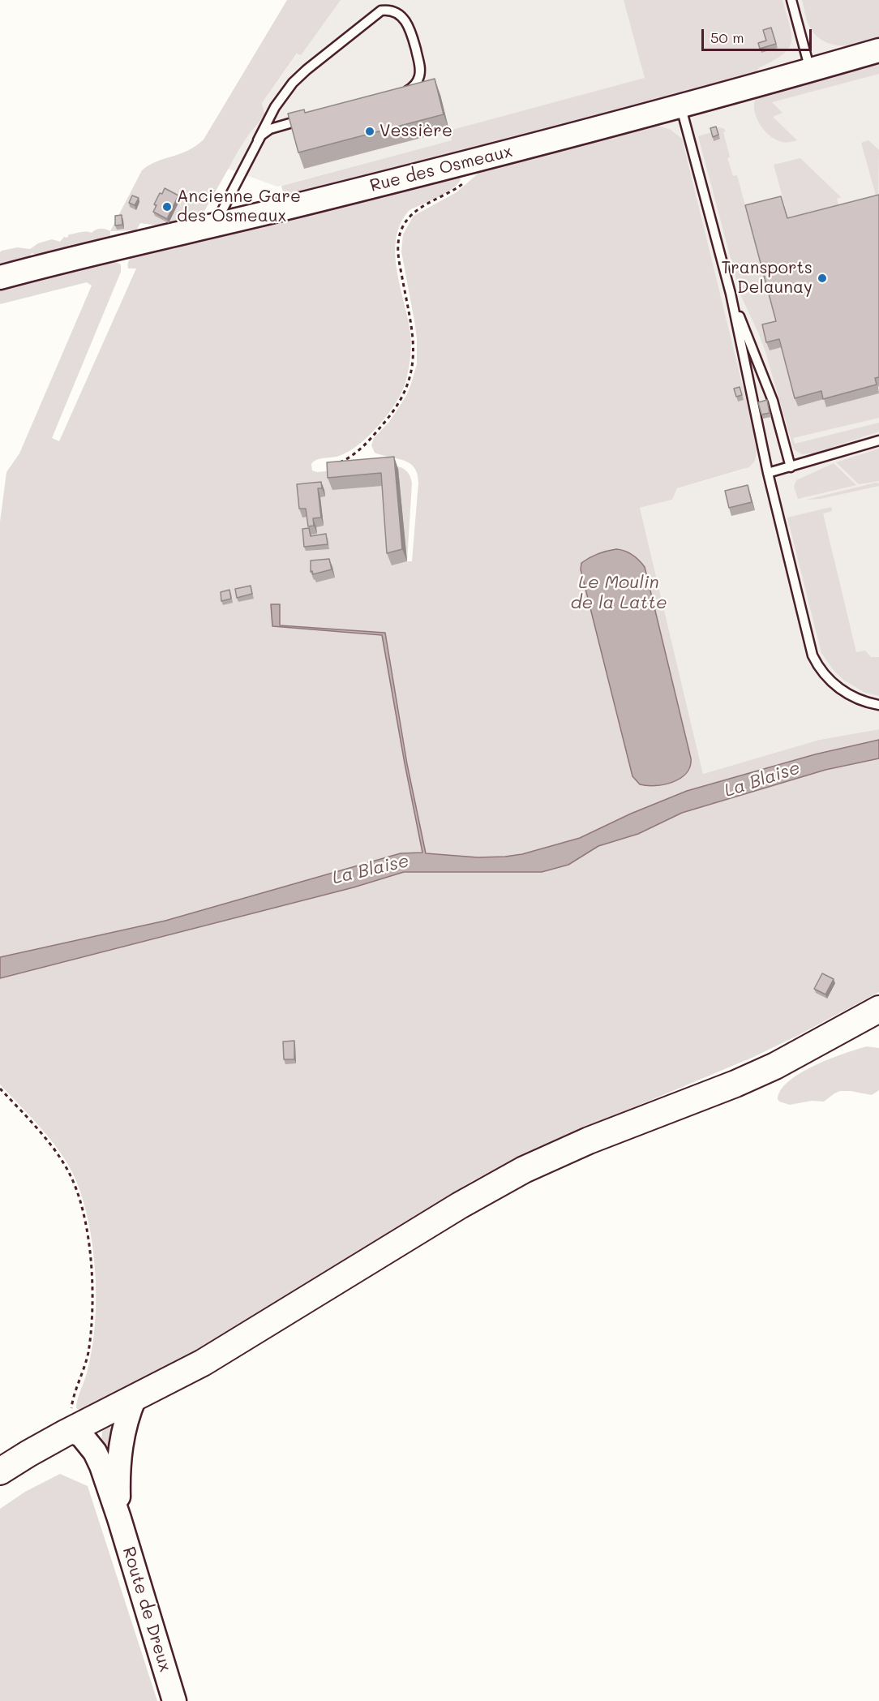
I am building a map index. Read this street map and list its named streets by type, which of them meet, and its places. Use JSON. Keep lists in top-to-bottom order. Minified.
{"streets":{"main road":["Rue des Osmeaux","Route de Dreux"]},"water":["Le Moulin de la Latte","La Blaise"],"places":["Vessière","Ancienne Gare des Osmeaux","Transports Delaunay"],"scale_bar":"50 m"}
